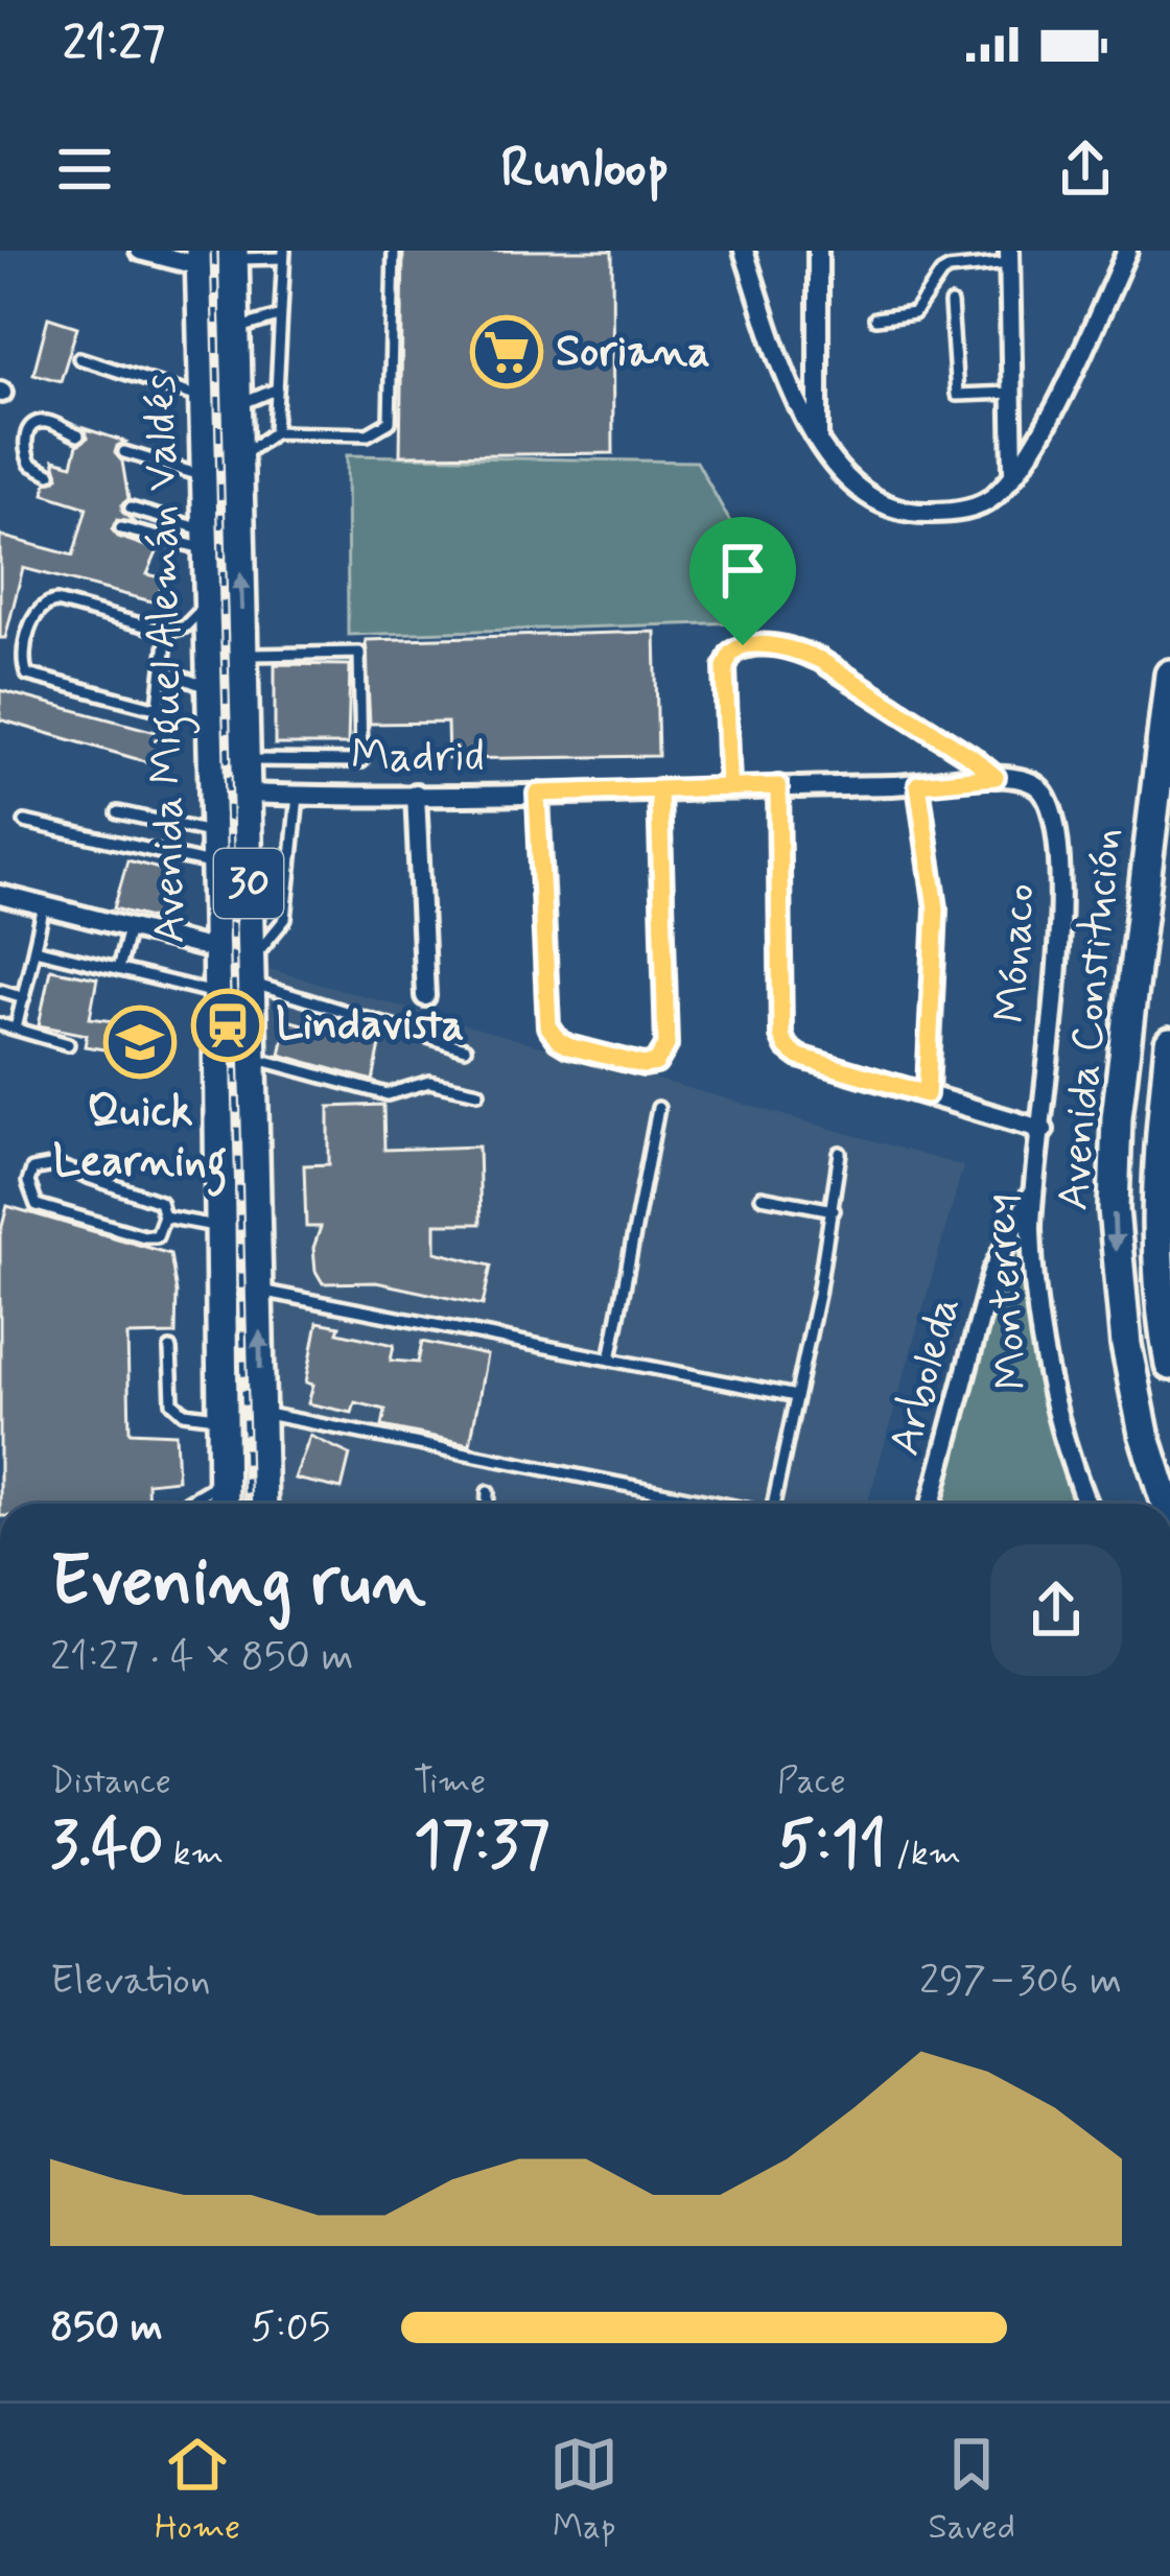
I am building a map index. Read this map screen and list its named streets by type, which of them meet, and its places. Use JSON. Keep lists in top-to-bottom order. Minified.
{"streets":{"highway":["Avenida Miguel Alemán Valdés","30","Avenida Constitución"],"street":["Madrid","Mónaco","Monterrey","Arboleda"]},"crossings":[["Avenida Miguel Alemán Valdés","Madrid"],["Madrid","Mónaco"],["Mónaco","Monterrey"],["Monterrey","Arboleda"]],"places":{"supermarket":["Soriana"],"station":["Lindavista"],"school or university":["Quick Learning"]},"page":{"status":"21:27","header":"Runloop","heading":["Evening run","21:27 · 4 × 850 m"],"stats":[["Distance","3.40 km"],["Time","17:37"],["Pace","5:11 /km"]],"chart":["Elevation","297–306 m"],"list":[{"name":"850 m","note":"5:05"}],"tabs":["Home","Map","Saved"]}}
